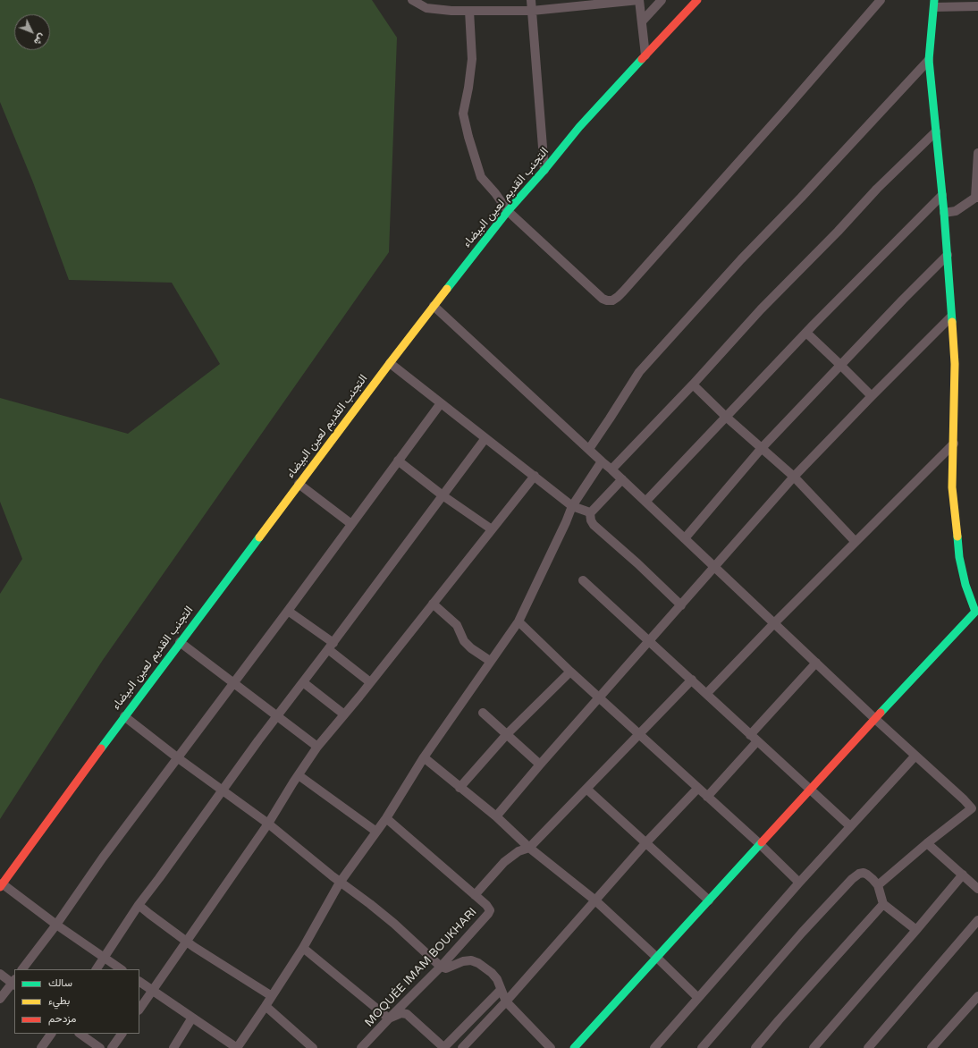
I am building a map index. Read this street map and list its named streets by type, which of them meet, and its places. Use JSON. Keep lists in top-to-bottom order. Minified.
{"streets":{"street":["التجنب القديم لعين البيضاء","MOQUÉE IMAM BOUKHARI"]},"legend":["سالك","بطيء","مزدحم"],"north":"bottom right"}
